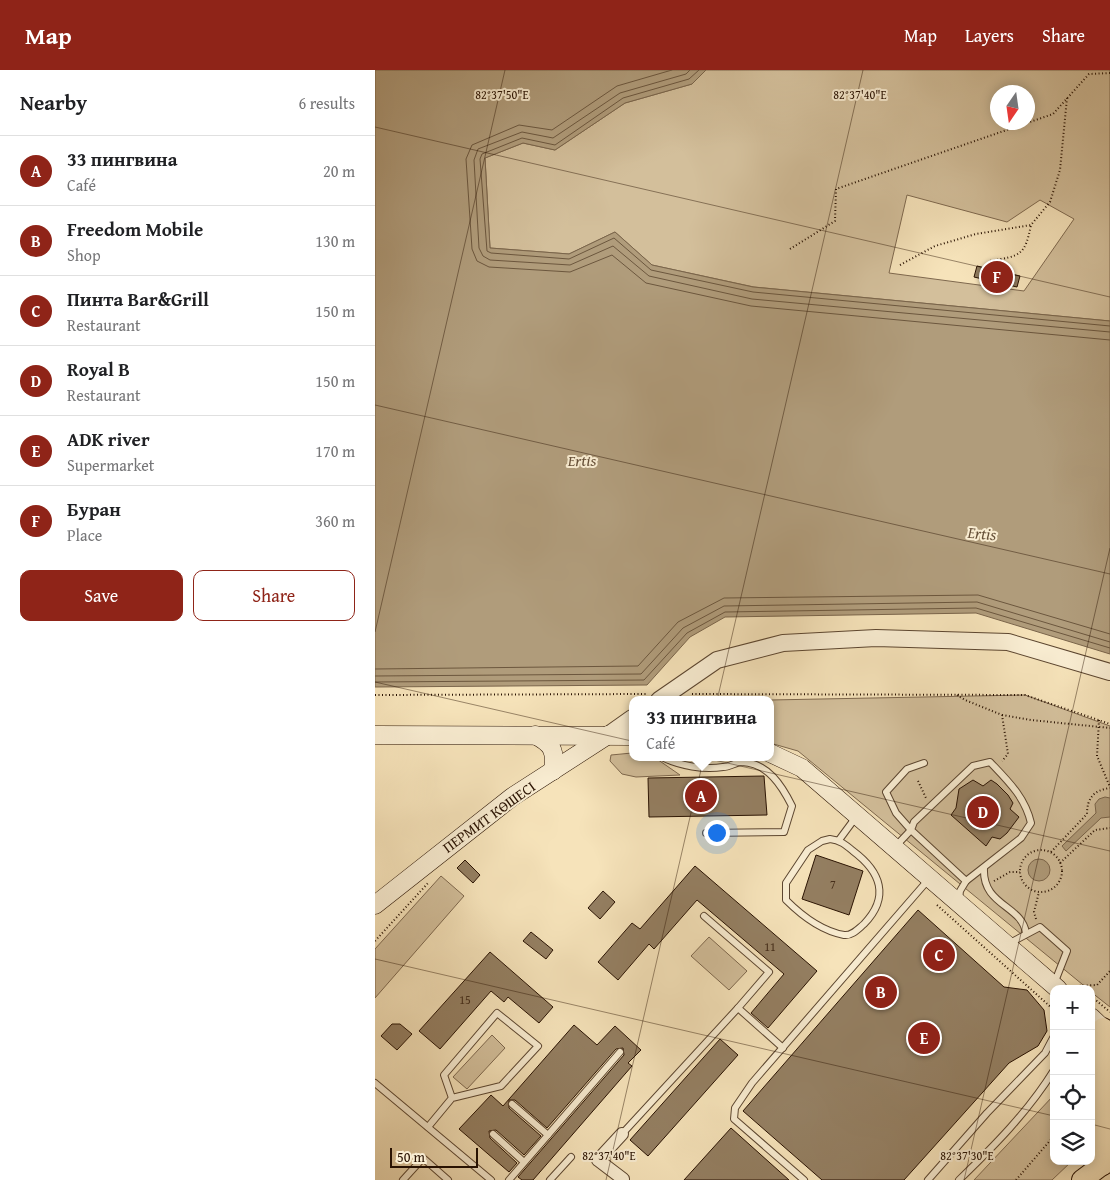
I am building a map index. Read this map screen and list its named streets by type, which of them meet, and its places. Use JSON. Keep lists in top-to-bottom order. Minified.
{"streets":{"main road":["ПЕРМИТ КӨШЕСІ"]},"water":["Ertis"],"house_numbers":["7","11","15"],"scale_bar":"50 m","north":"bottom","page":{"header":"Map","nav":["Map","Layers","Share"],"heading":["Nearby","6 results"],"list":[{"mark":"A","name":"33 пингвина","note":"Café","value":"20 m"},{"mark":"B","name":"Freedom Mobile","note":"Shop","value":"130 m"},{"mark":"C","name":"Пинта Bar&Grill","note":"Restaurant","value":"150 m"},{"mark":"D","name":"Royal B","note":"Restaurant","value":"150 m"},{"mark":"E","name":"ADK river","note":"Supermarket","value":"170 m"},{"mark":"F","name":"Буран","note":"Place","value":"360 m"}],"pins":["F","A","D","C","B","E"],"buttons":["Save","Share"],"popup":["33 пингвина","Café"],"map_buttons":["+","−"],"scale":"50 m"},"coordinates":["82°37'50\"E","82°37'40\"E","82°37'30\"E"]}
